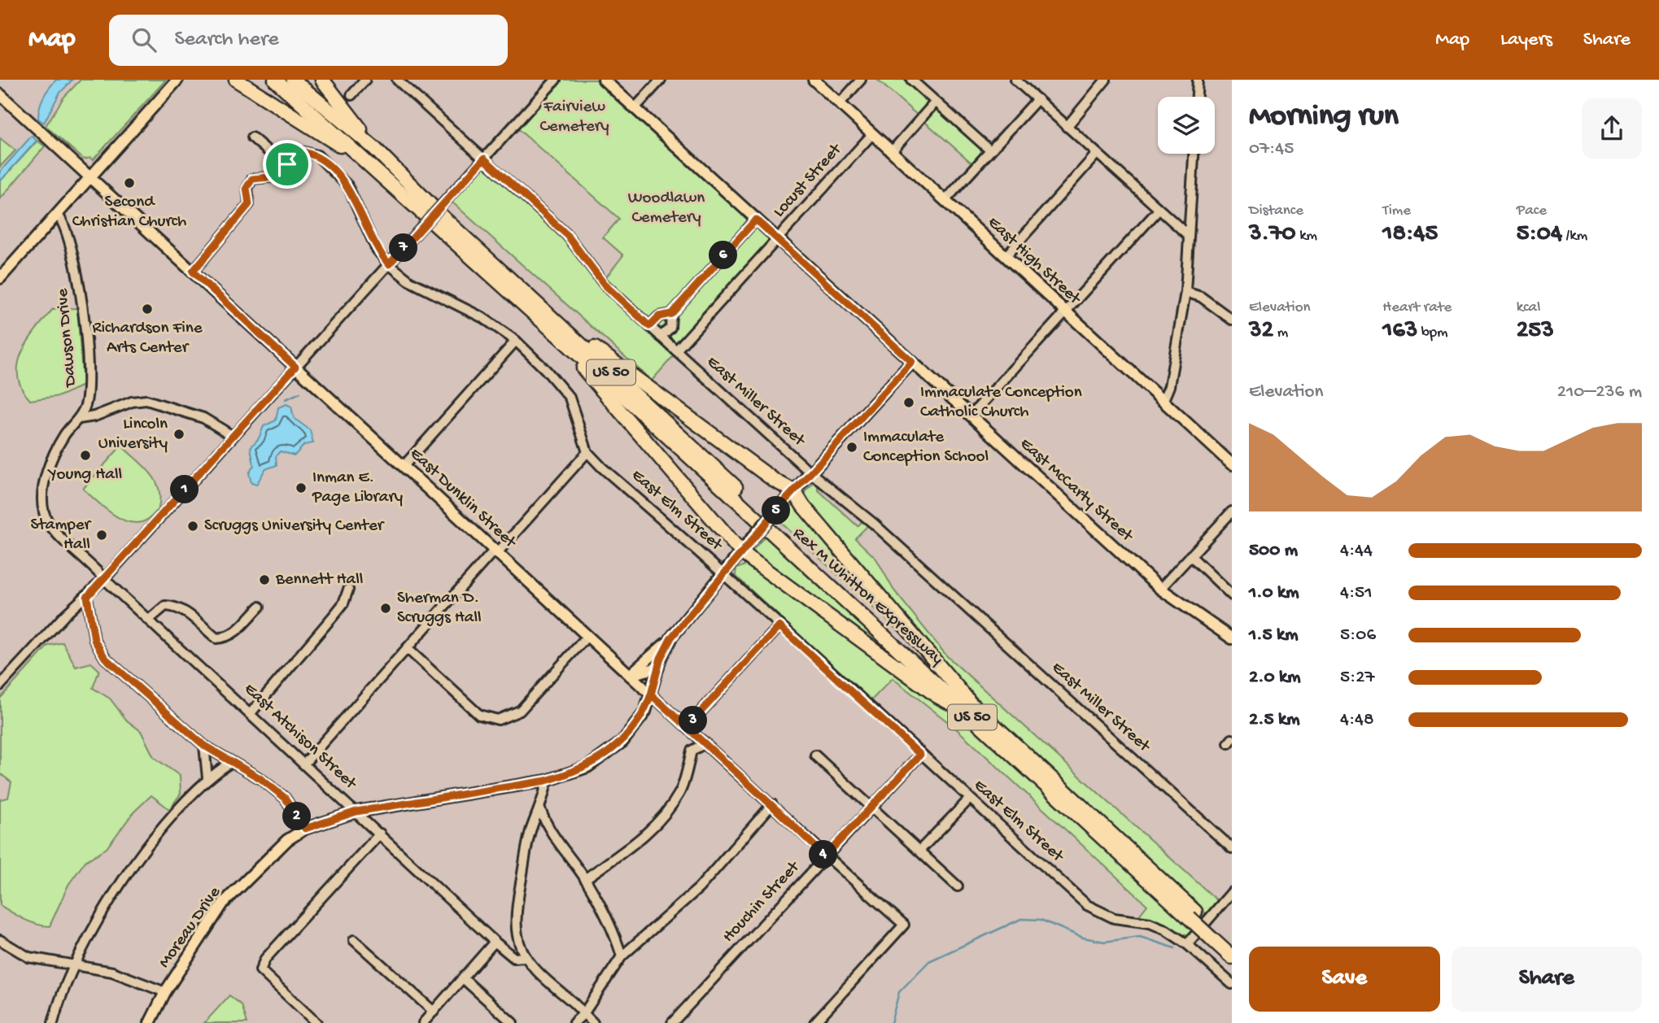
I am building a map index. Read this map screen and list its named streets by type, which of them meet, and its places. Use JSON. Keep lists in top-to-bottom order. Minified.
{"streets":{"highway":["US 50","Rex M Whitton Expressway"],"main road":["East High Street","East McCarty Street","East Dunklin Street","Moreau Drive"],"street":["Locust Street","Dawson Drive","East Miller Street","East Elm Street","East Atchison Street","Houchin Street"]},"crossings":[["Locust Street","East High Street"],["Locust Street","East Miller Street"],["Locust Street","East McCarty Street"],["Dawson Drive","East Atchison Street"],["East Dunklin Street","East Elm Street"],["East Dunklin Street","Houchin Street"],["East Dunklin Street","Moreau Drive"],["East Elm Street","Houchin Street"],["East Atchison Street","Moreau Drive"]],"parks":["Fairview Cemetery","Woodlawn Cemetery"],"places":["Second Christian Church","Richardson Fine Arts Center","Immaculate Conception Catholic Church","Lincoln University","Immaculate Conception School","Young Hall","Inman E. Page Library","Scruggs University Center","Stamper Hall","Bennett Hall","Sherman D. Scruggs Hall"],"page":{"header":"Map","search":"Search here","nav":["Map","Layers","Share"],"heading":["Morning run","07:45"],"stats":[["Distance","3.70 km"],["Time","18:45"],["Pace","5:04 /km"],["Elevation","32 m"],["Heart rate","163 bpm"],["kcal","253"]],"pins":["7","6","1","5","3","2","4"],"chart":["Elevation","210–236 m"],"list":[{"name":"500 m","note":"4:44"},{"name":"1.0 km","note":"4:51"},{"name":"1.5 km","note":"5:06"},{"name":"2.0 km","note":"5:27"},{"name":"2.5 km","note":"4:48"}],"buttons":["Save","Share"]}}
